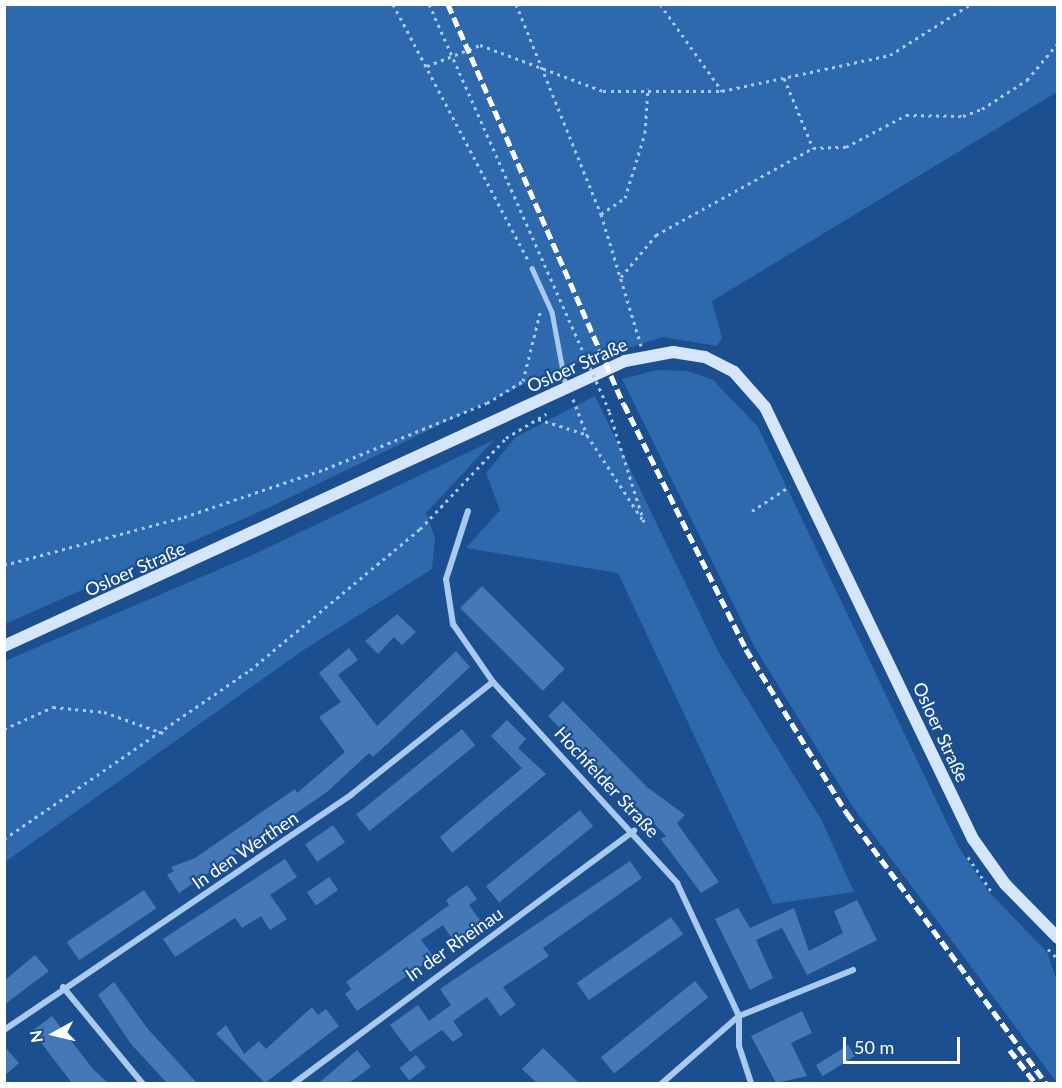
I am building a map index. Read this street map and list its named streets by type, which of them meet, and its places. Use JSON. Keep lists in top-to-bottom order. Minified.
{"streets":{"main road":["Osloer Straße"],"street":["Hochfelder Straße","In den Werthen","In der Rheinau"]},"crossings":[["Hochfelder Straße","In den Werthen"],["Hochfelder Straße","In der Rheinau"]],"scale_bar":"50 m","north":"left"}
